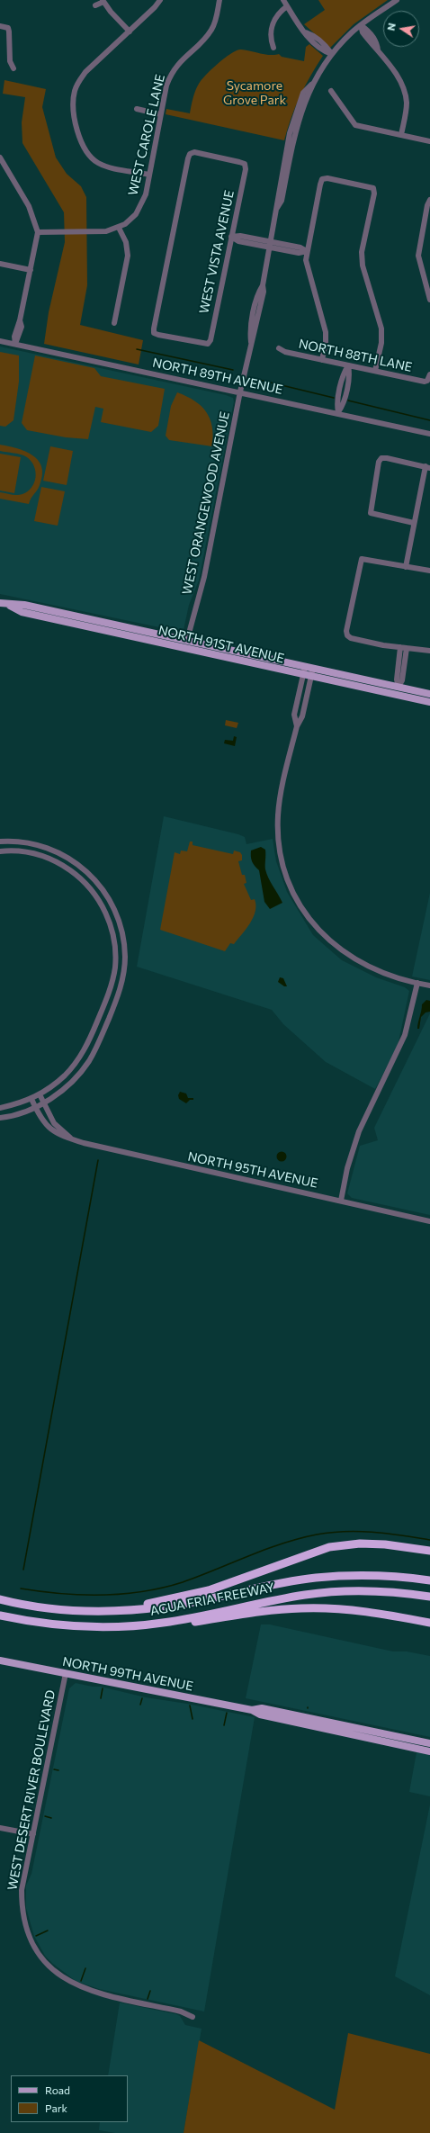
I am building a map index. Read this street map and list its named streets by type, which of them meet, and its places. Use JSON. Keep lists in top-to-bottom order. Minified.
{"streets":{"highway":["AGUA FRIA FREEWAY"],"main road":["NORTH 91ST AVENUE","NORTH 99TH AVENUE"],"street":["WEST CAROLE LANE","WEST VISTA AVENUE","NORTH 88TH LANE","NORTH 89TH AVENUE","WEST ORANGEWOOD AVENUE","NORTH 95TH AVENUE","WEST DESERT RIVER BOULEVARD"]},"crossings":[["NORTH 89TH AVENUE","WEST ORANGEWOOD AVENUE"],["WEST ORANGEWOOD AVENUE","NORTH 91ST AVENUE"],["NORTH 99TH AVENUE","WEST DESERT RIVER BOULEVARD"]],"parks":["Sycamore Grove Park"],"legend":["Road","Park"],"north":"left"}
